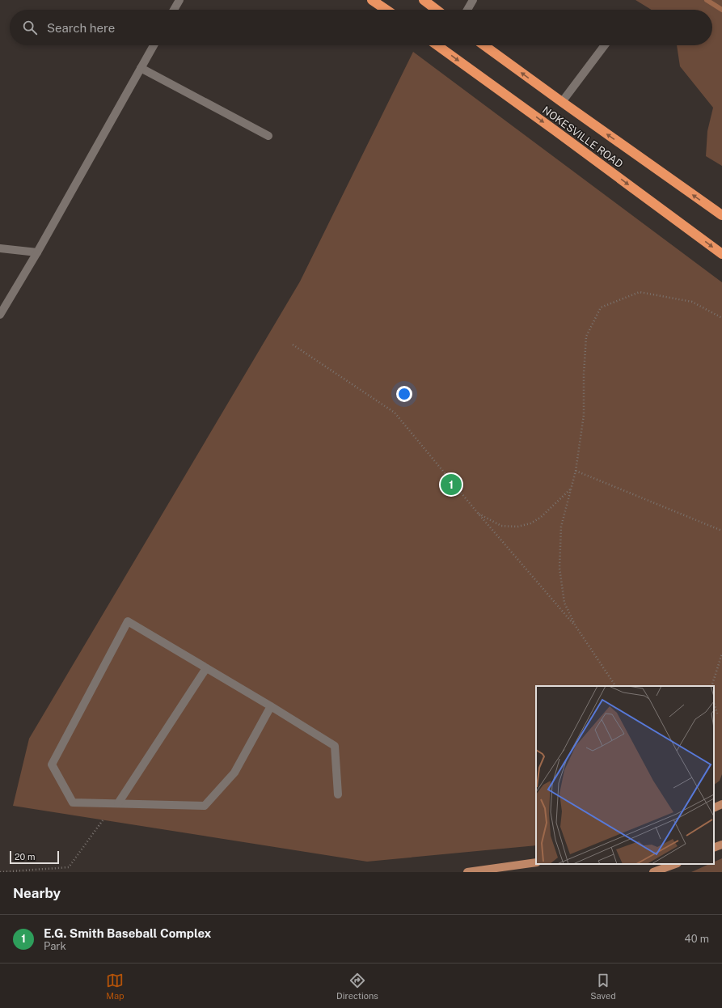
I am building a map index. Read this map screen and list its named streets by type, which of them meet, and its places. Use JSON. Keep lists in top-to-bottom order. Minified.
{"streets":{"highway":["NOKESVILLE ROAD"]},"scale_bar":"20 m","page":{"search":"Search here","pins":"1","scale":"20 m","heading":"Nearby","list":[{"mark":"1","name":"E.G. Smith Baseball Complex","note":"Park","value":"40 m"}],"nav":["Map","Directions","Saved"]}}
